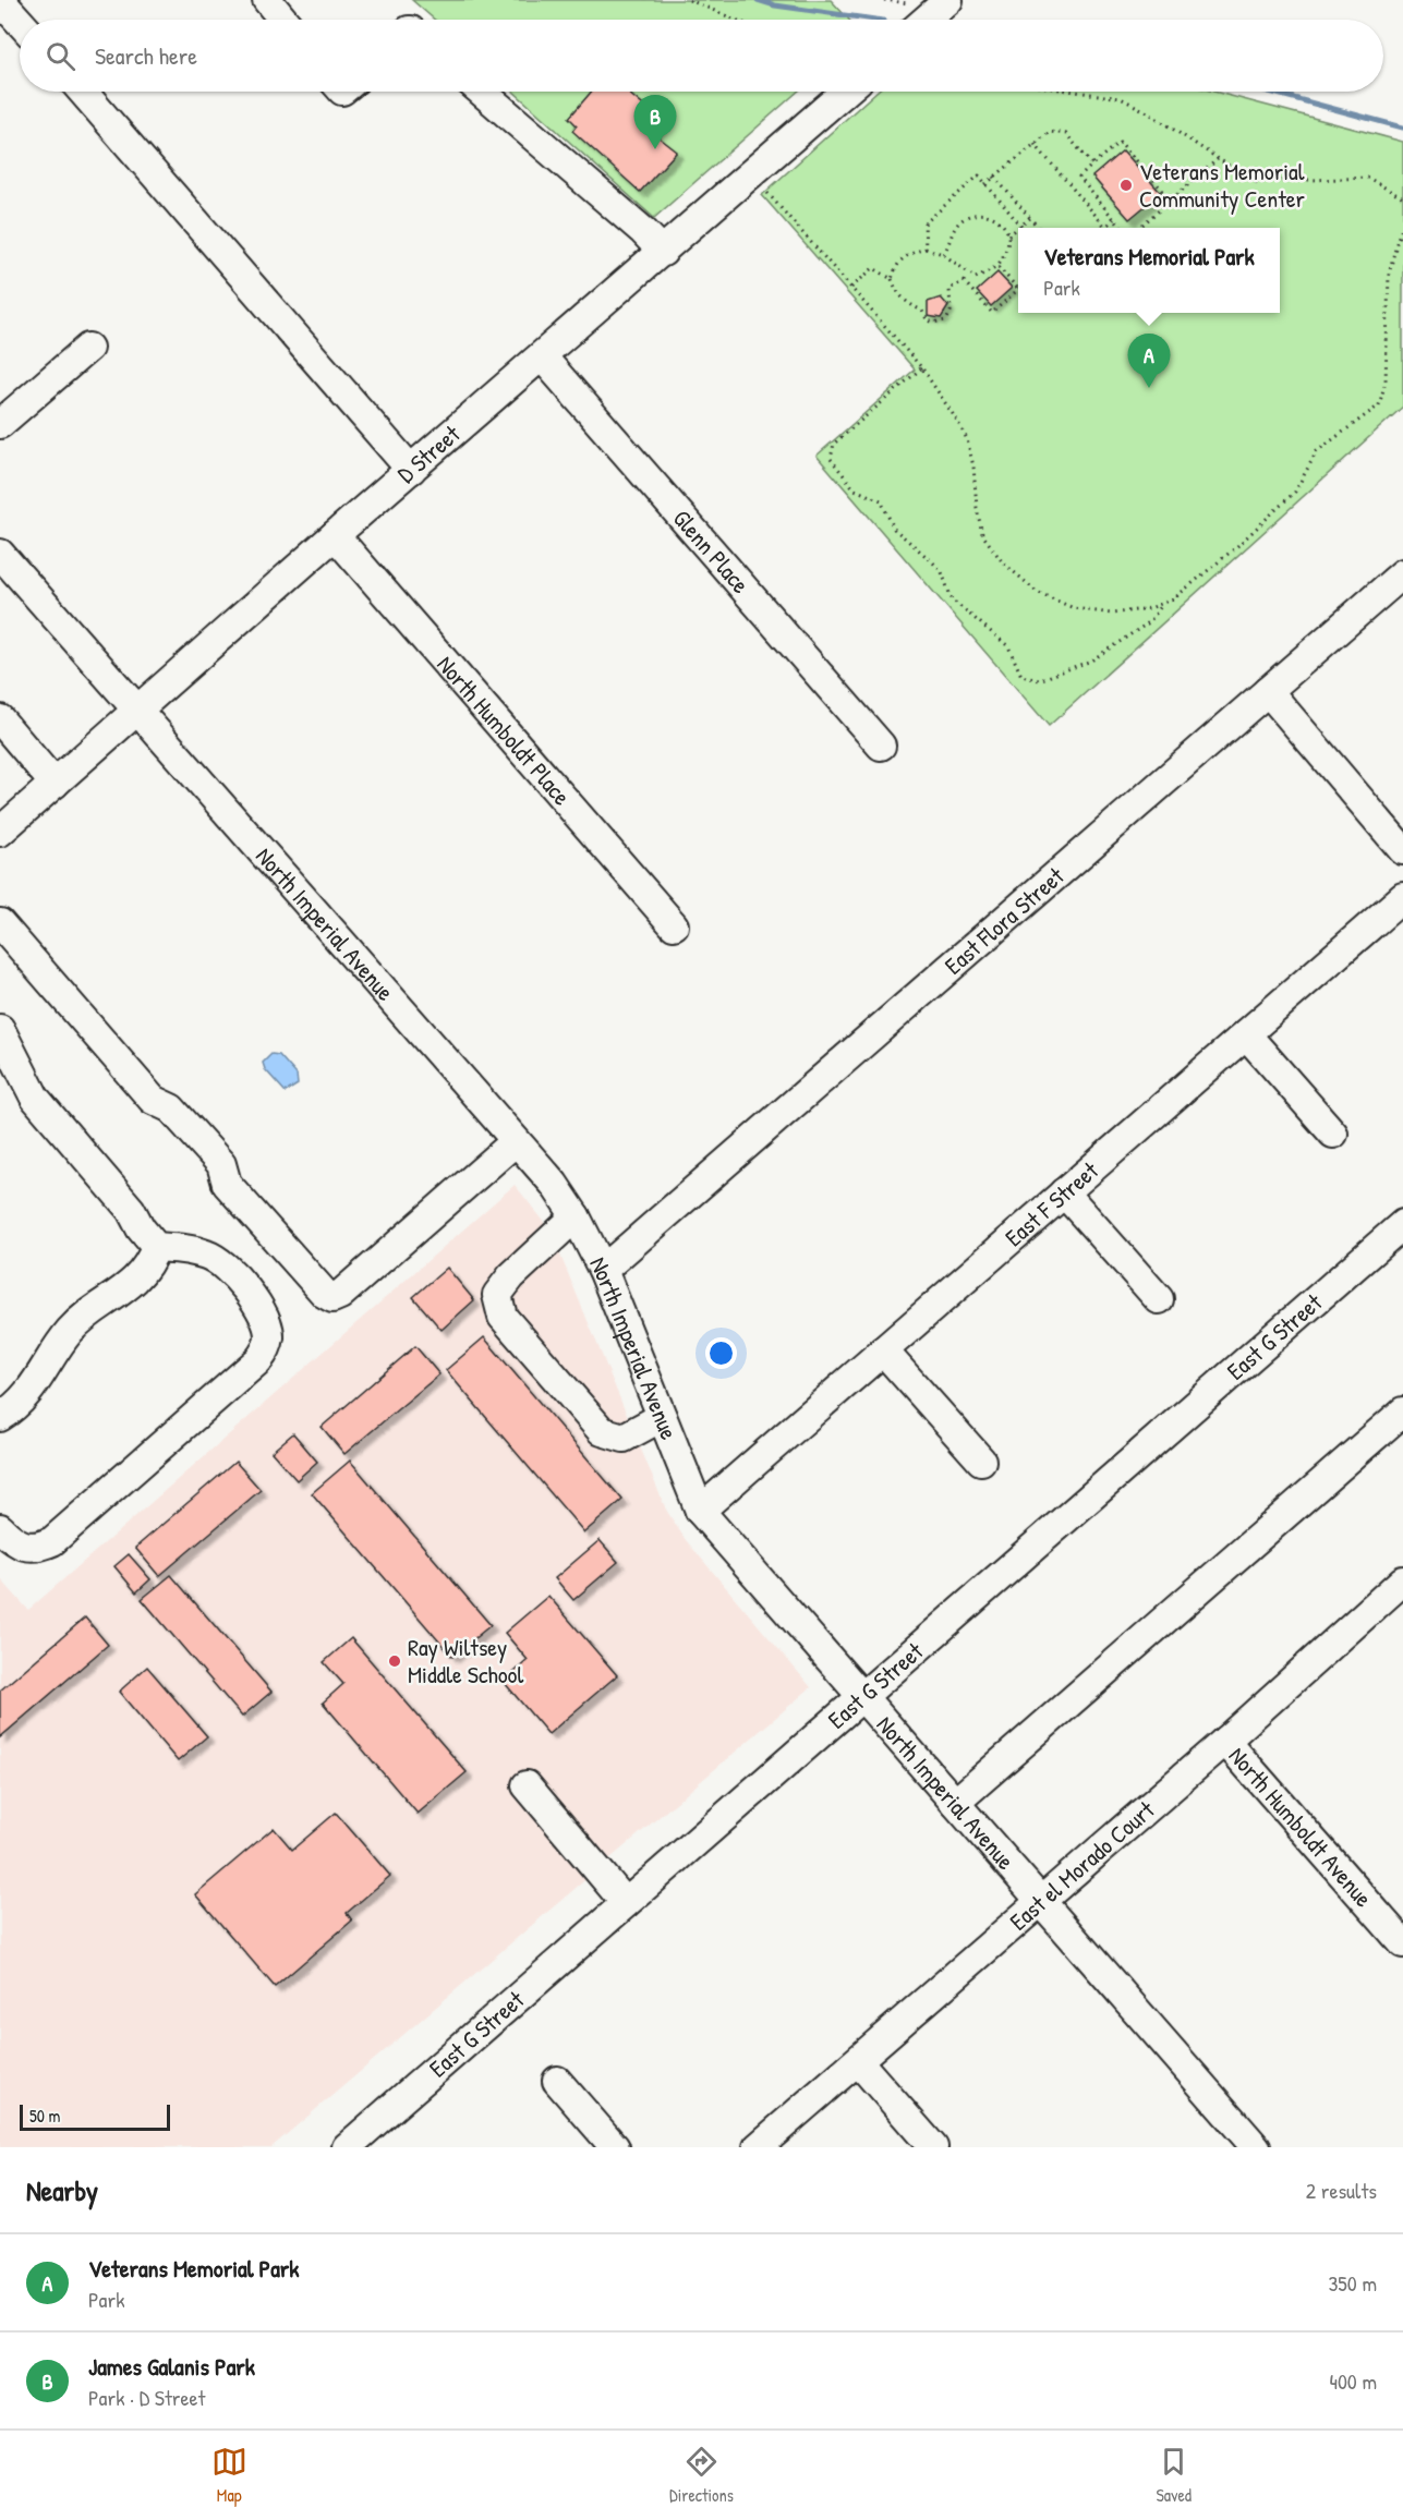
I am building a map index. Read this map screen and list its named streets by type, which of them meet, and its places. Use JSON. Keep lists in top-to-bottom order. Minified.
{"streets":{"street":["D Street","Glenn Place","North Humboldt Place","East Flora Street","North Imperial Avenue","East F Street","East G Street","North Humboldt Avenue","East el Morado Court"]},"crossings":[["D Street","Glenn Place"],["D Street","North Humboldt Place"],["D Street","North Imperial Avenue"],["East Flora Street","North Imperial Avenue"],["North Imperial Avenue","East F Street"],["North Imperial Avenue","East G Street"],["North Imperial Avenue","East el Morado Court"],["North Humboldt Avenue","East el Morado Court"]],"places":["Veterans Memorial Community Center","Ray Wiltsey Middle School"],"scale_bar":"50 m","page":{"search":"Search here","pins":["B","A"],"popup":["Veterans Memorial Park","Park"],"scale":"50 m","heading":["Nearby","2 results"],"list":[{"mark":"A","name":"Veterans Memorial Park","note":"Park","value":"350 m"},{"mark":"B","name":"James Galanis Park","note":"Park · D Street","value":"400 m"}],"nav":["Map","Directions","Saved"]}}
